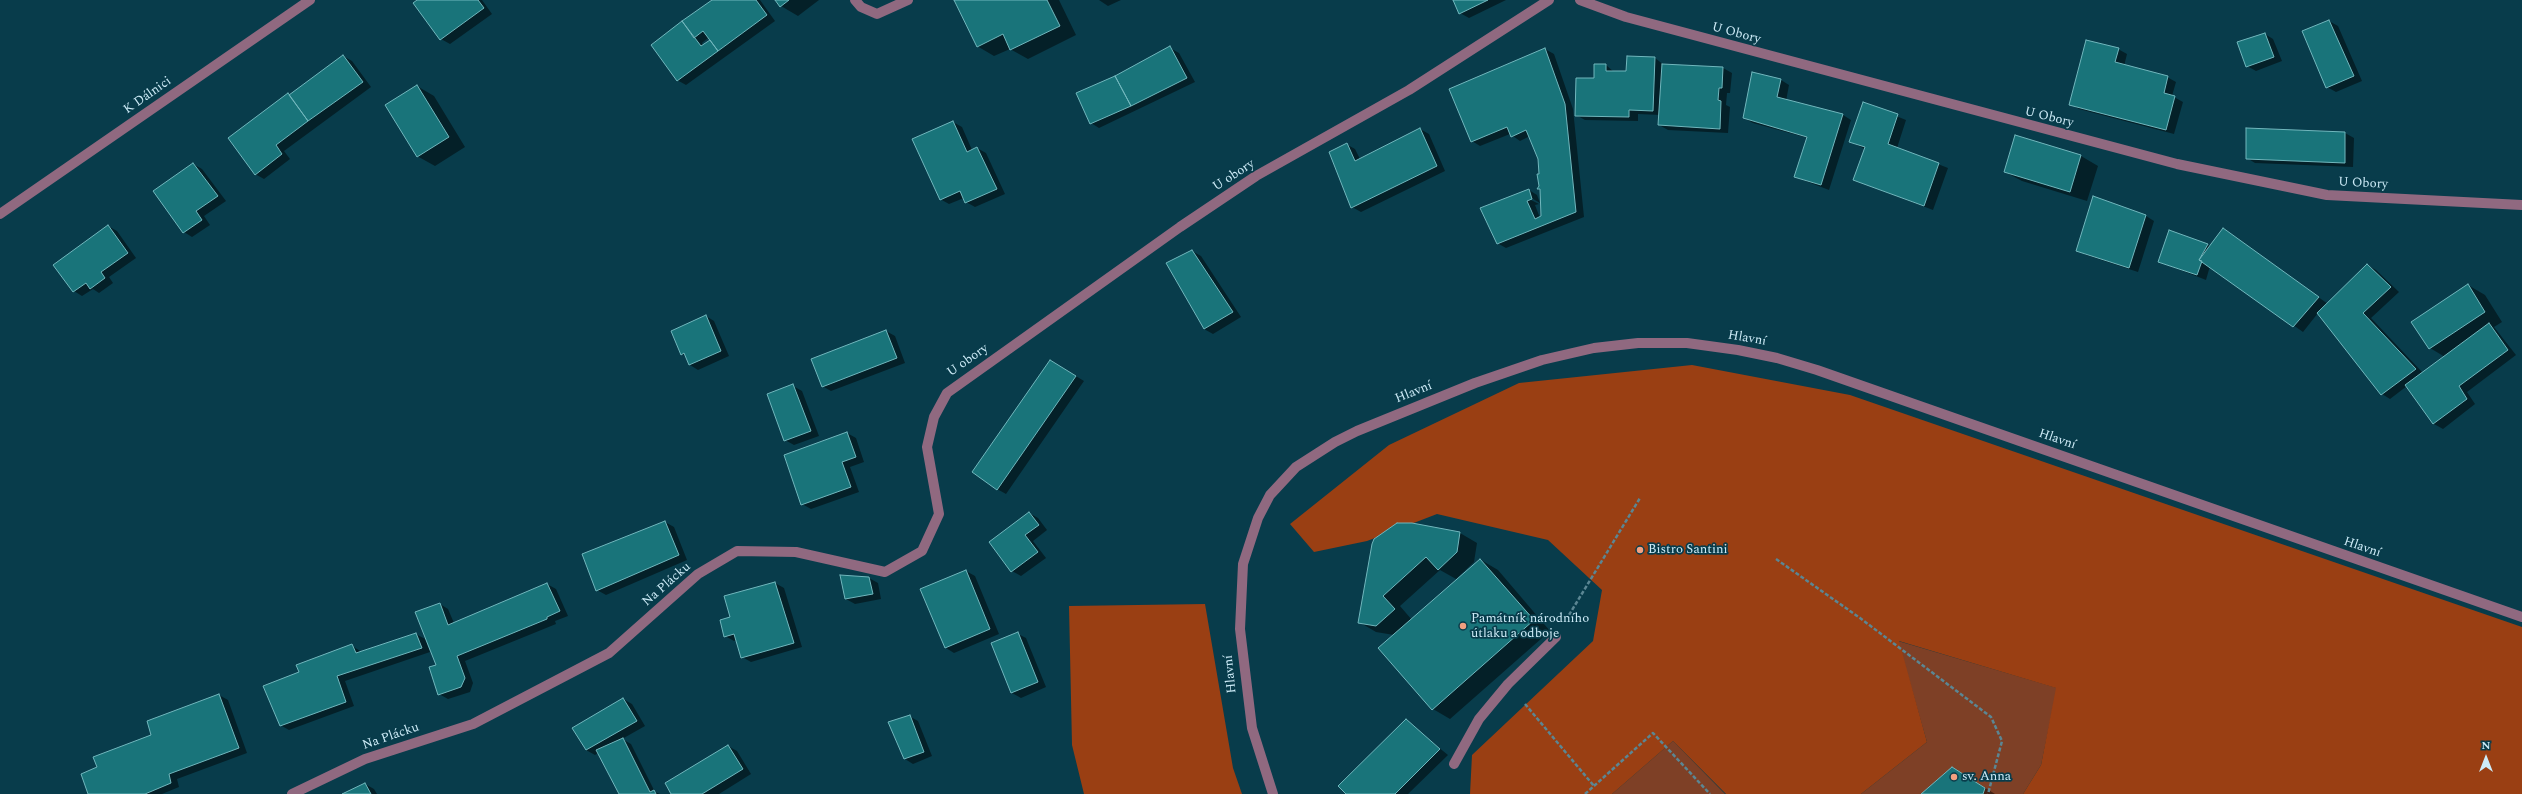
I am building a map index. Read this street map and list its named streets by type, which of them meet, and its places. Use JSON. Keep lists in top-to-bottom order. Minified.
{"streets":{"street":["U Obory","K Dálnici","U obory","Hlavní","Na Plácku"]},"crossings":[["U obory","Na Plácku"]],"places":["Bistro Santini","Památník národního útlaku a odboje","sv. Anna"],"north":"top"}
